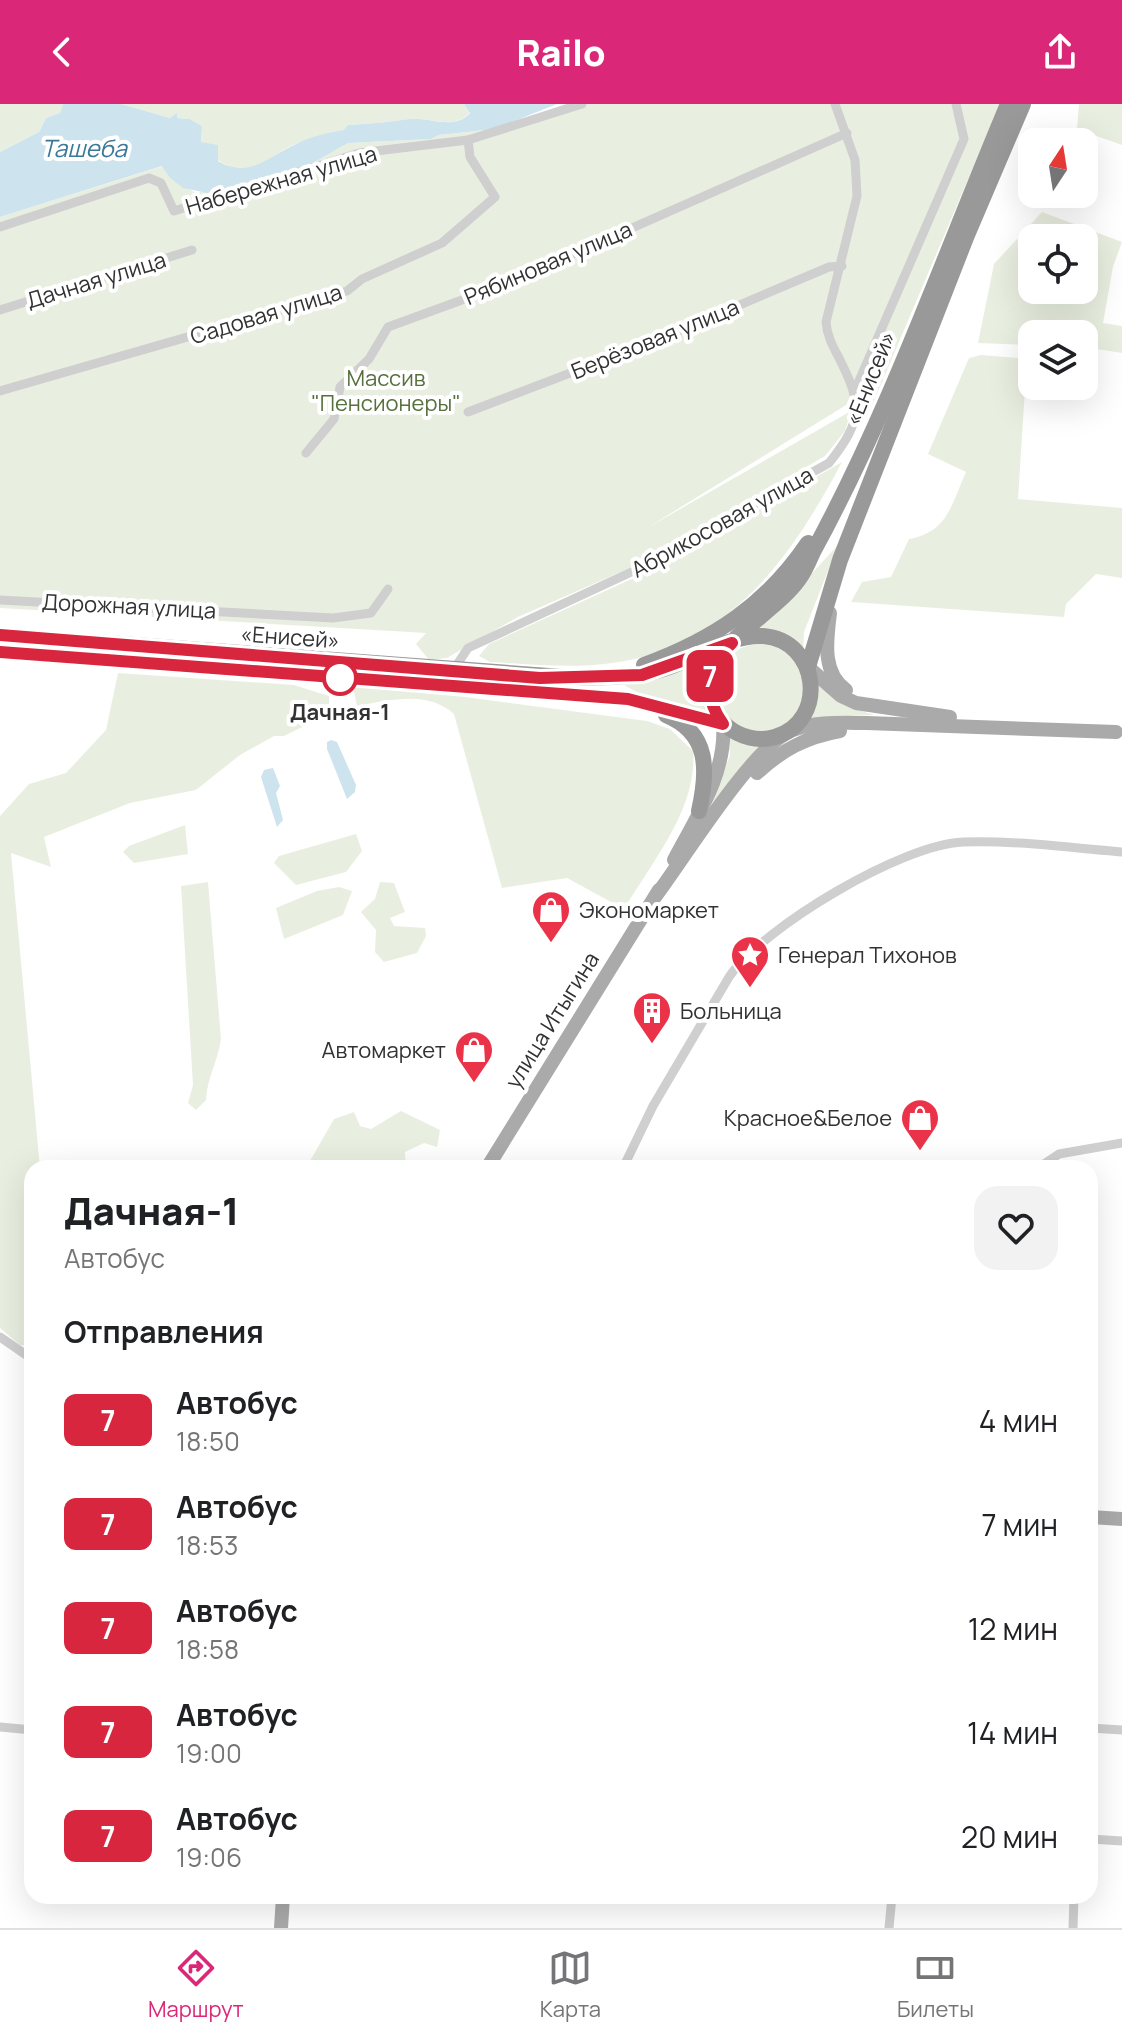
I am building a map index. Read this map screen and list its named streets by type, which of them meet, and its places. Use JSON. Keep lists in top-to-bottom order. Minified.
{"streets":{"highway":["«Енисей»"],"main road":["улица Итыгина"],"street":["Набережная улица","Рябиновая улица","Дачная улица","Садовая улица","Берёзовая улица","Абрикосовая улица","Дорожная улица"]},"crossings":[["Набережная улица","Садовая улица"],["«Енисей»","Абрикосовая улица"],["«Енисей»","улица Итыгина"]],"water":["Ташеба"],"parks":["Массив \"Пенсионеры\""],"places":{"other":["Дачная-1"],"shop":["Экономаркет","Автомаркет","Красное&Белое"],"place":["Генерал Тихонов"],"building":["Больница"]},"lines":["bus line 7"],"north":"top","page":{"header":"Railo","on_map":"7","heading":[["Дачная-1","Автобус"],"Отправления"],"list":[{"mark":"7","name":"Автобус","note":"18:50","value":"4 мин"},{"mark":"7","name":"Автобус","note":"18:53","value":"7 мин"},{"mark":"7","name":"Автобус","note":"18:58","value":"12 мин"},{"mark":"7","name":"Автобус","note":"19:00","value":"14 мин"},{"mark":"7","name":"Автобус","note":"19:06","value":"20 мин"}],"tabs":["Маршрут","Карта","Билеты"]}}
